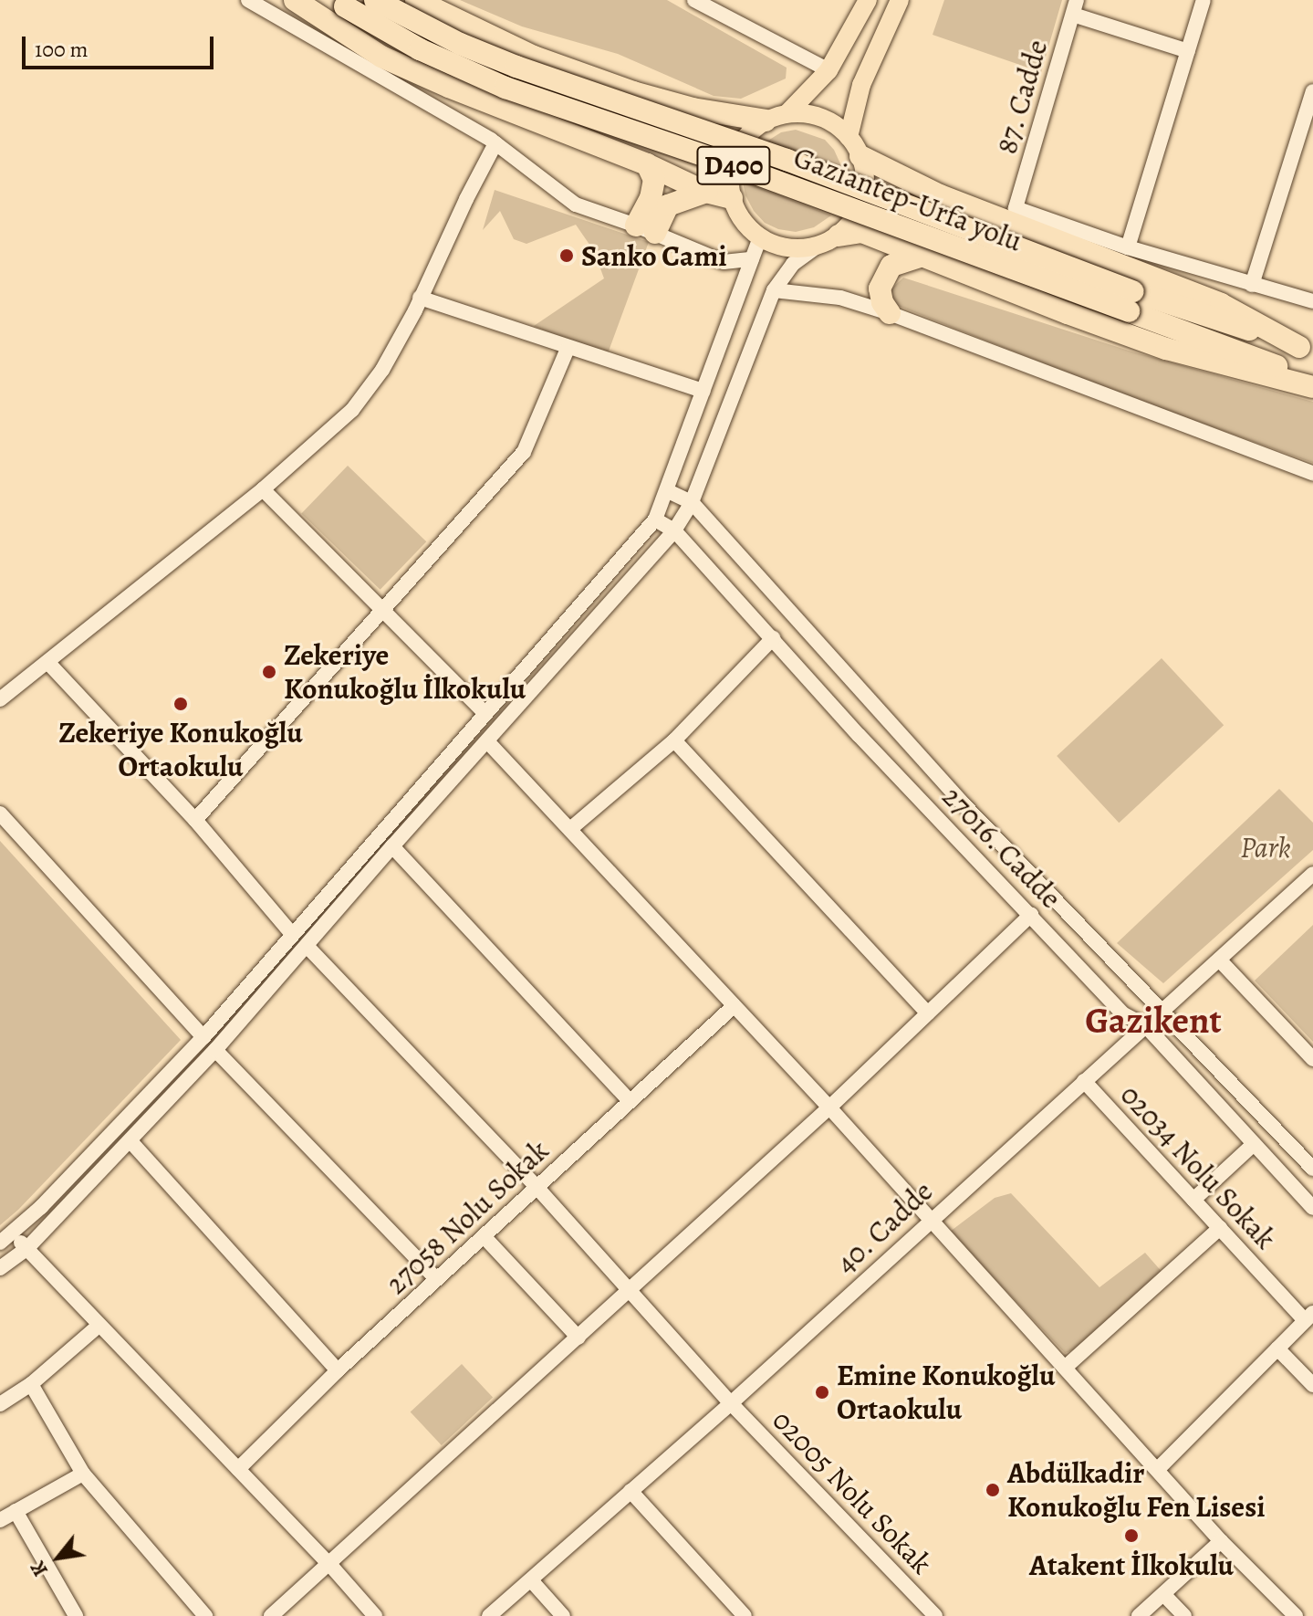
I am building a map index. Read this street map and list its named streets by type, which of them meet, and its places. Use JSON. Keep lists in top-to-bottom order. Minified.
{"streets":{"highway":["D400","Gaziantep-Urfa yolu"],"street":["87. Cadde","27016. Cadde","02034 Nolu Sokak","27058 Nolu Sokak","40. Cadde","02005 Nolu Sokak"]},"crossings":[["D400","Gaziantep-Urfa yolu"],["27016. Cadde","40. Cadde"],["02034 Nolu Sokak","40. Cadde"],["27058 Nolu Sokak","02005 Nolu Sokak"],["40. Cadde","02005 Nolu Sokak"]],"districts":["Gazikent"],"parks":["Park"],"places":["Sanko Cami","Zekeriye Konukoğlu İlkokulu","Zekeriye Konukoğlu Ortaokulu","Emine Konukoğlu Ortaokulu","Abdülkadir Konukoğlu Fen Lisesi","Atakent İlkokulu"],"scale_bar":"100 m","north":"bottom left"}
